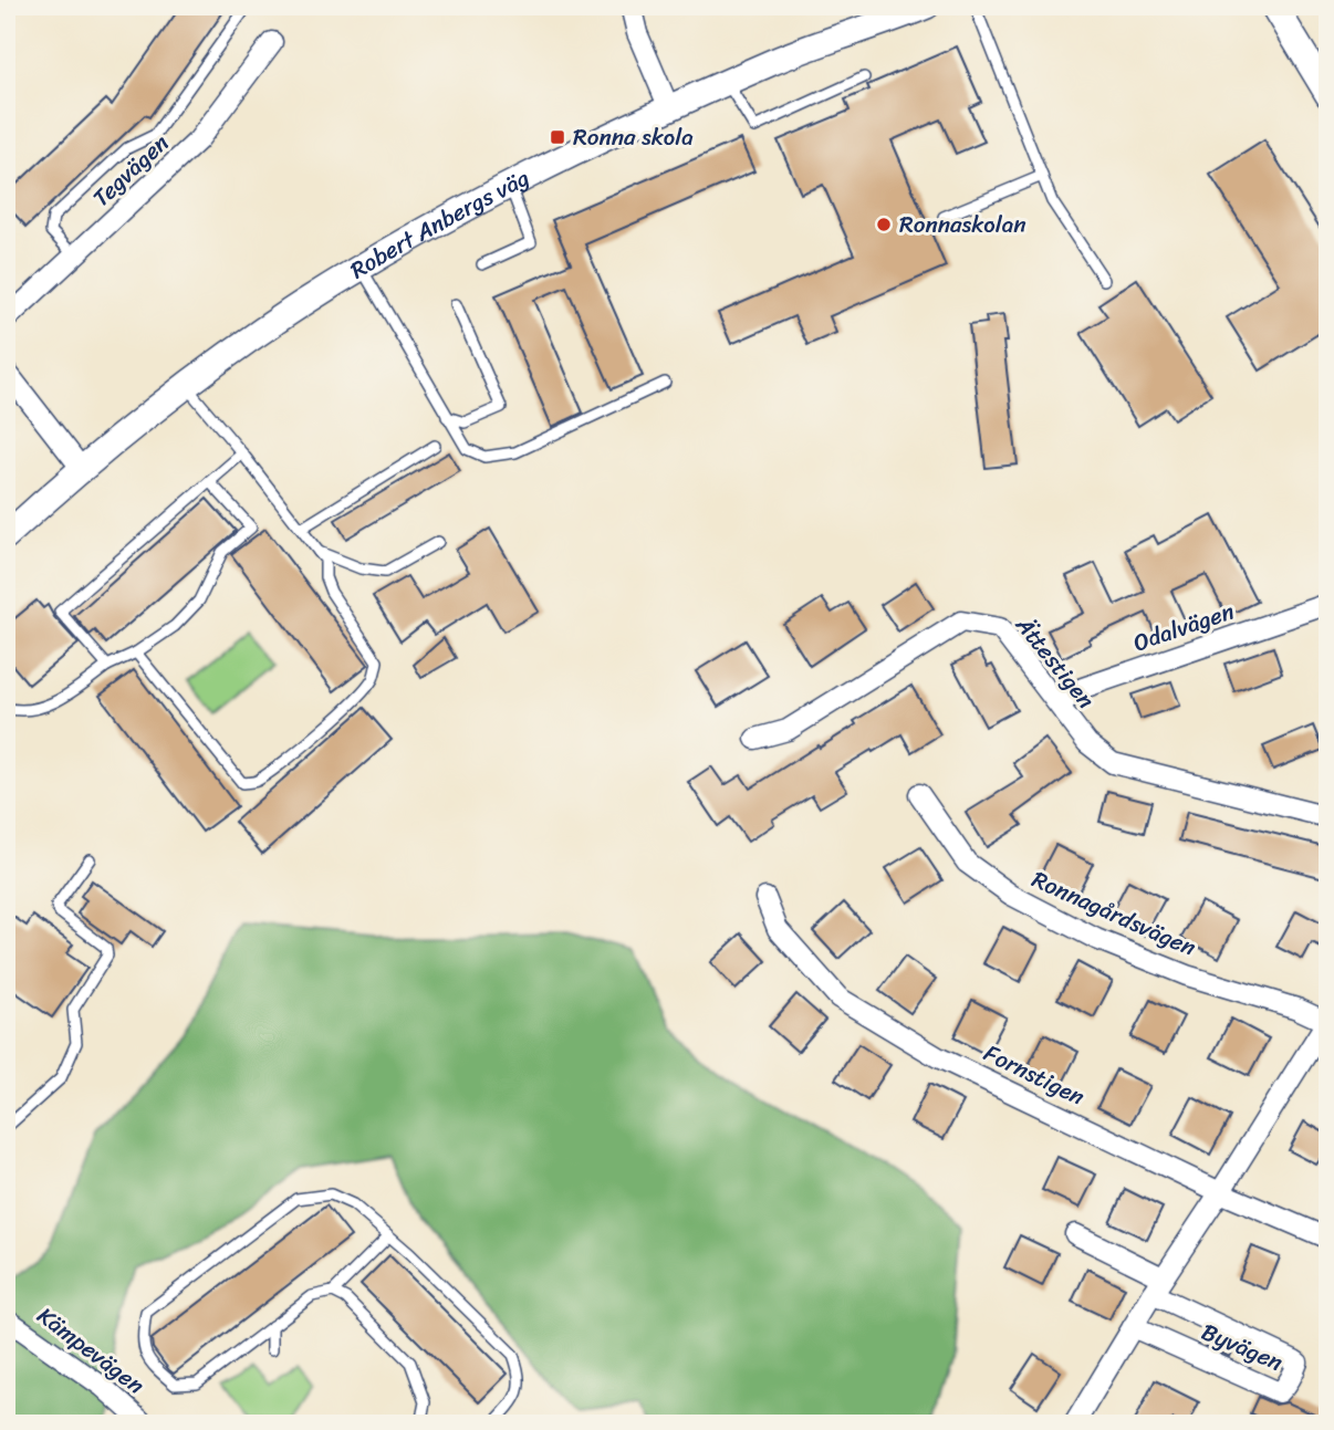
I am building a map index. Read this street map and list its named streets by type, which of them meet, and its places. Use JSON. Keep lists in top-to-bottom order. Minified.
{"streets":{"street":["Tegvägen","Robert Anbergs väg","Odalvägen","Ättestigen","Ronnagårdsvägen","Fornstigen","Byvägen","Kämpevägen"]},"crossings":[["Odalvägen","Ättestigen"]],"places":{"transit":["Ronna skola"],"other":["Ronnaskolan"]}}
